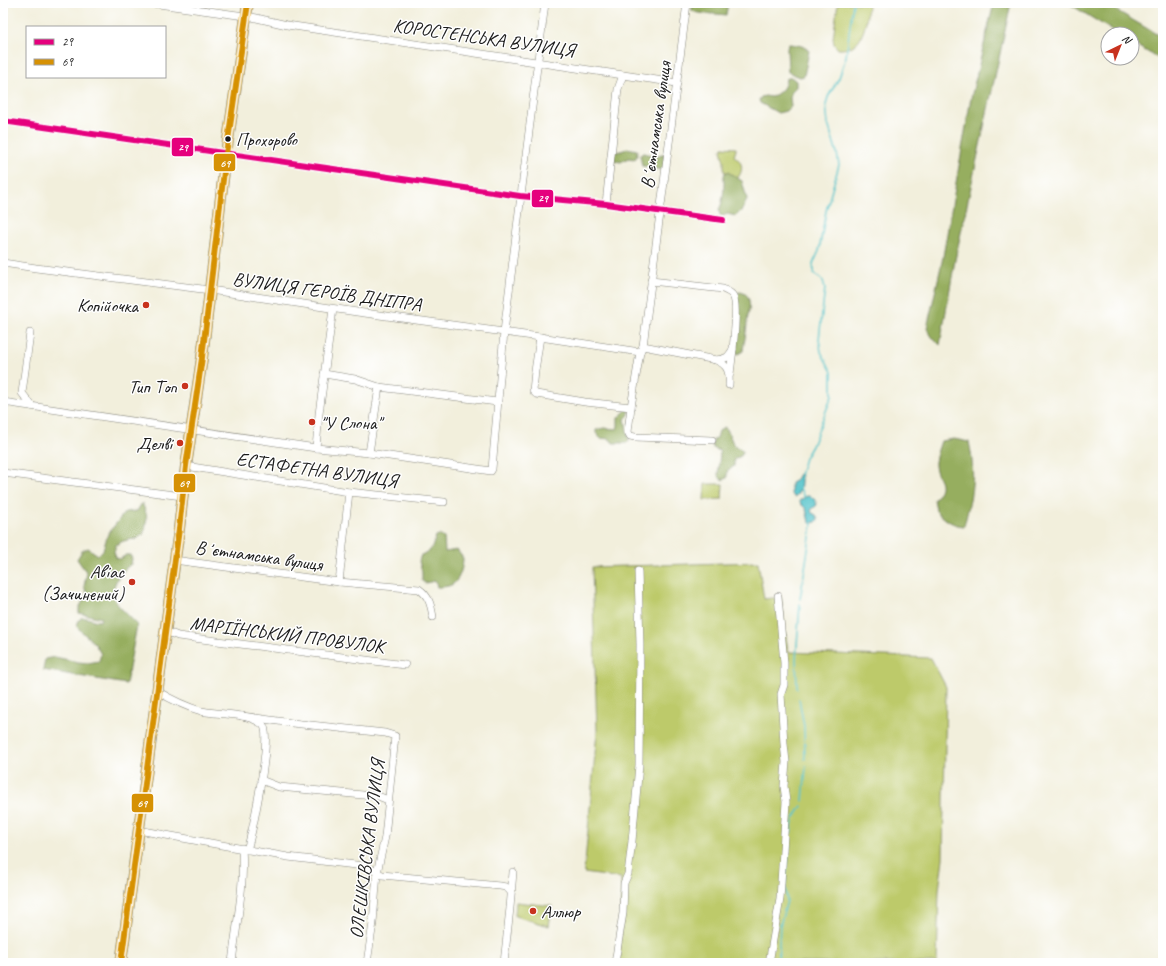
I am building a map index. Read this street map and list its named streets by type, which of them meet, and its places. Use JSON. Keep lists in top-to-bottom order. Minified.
{"streets":{"street":["КОРОСТЕНСЬКА ВУЛИЦЯ","Вʼєтнамська вулиця","ВУЛИЦЯ ГЕРОЇВ ДНІПРА","ЕСТАФЕТНА ВУЛИЦЯ","МАРІЇНСЬКИЙ ПРОВУЛОК","ОЛЕШКІВСЬКА ВУЛИЦЯ"]},"crossings":[["КОРОСТЕНСЬКА ВУЛИЦЯ","Вʼєтнамська вулиця"],["Вʼєтнамська вулиця","ВУЛИЦЯ ГЕРОЇВ ДНІПРА"],["Вʼєтнамська вулиця","ЕСТАФЕТНА ВУЛИЦЯ"]],"places":["Прохорово","Копійочка","Тип Топ","\"У Слона\"","Делві","Авіас (Зачинений)","Аллюр"],"lines":["transit line 69","transit line 29"],"legend":["29","69"],"north":"top right"}
